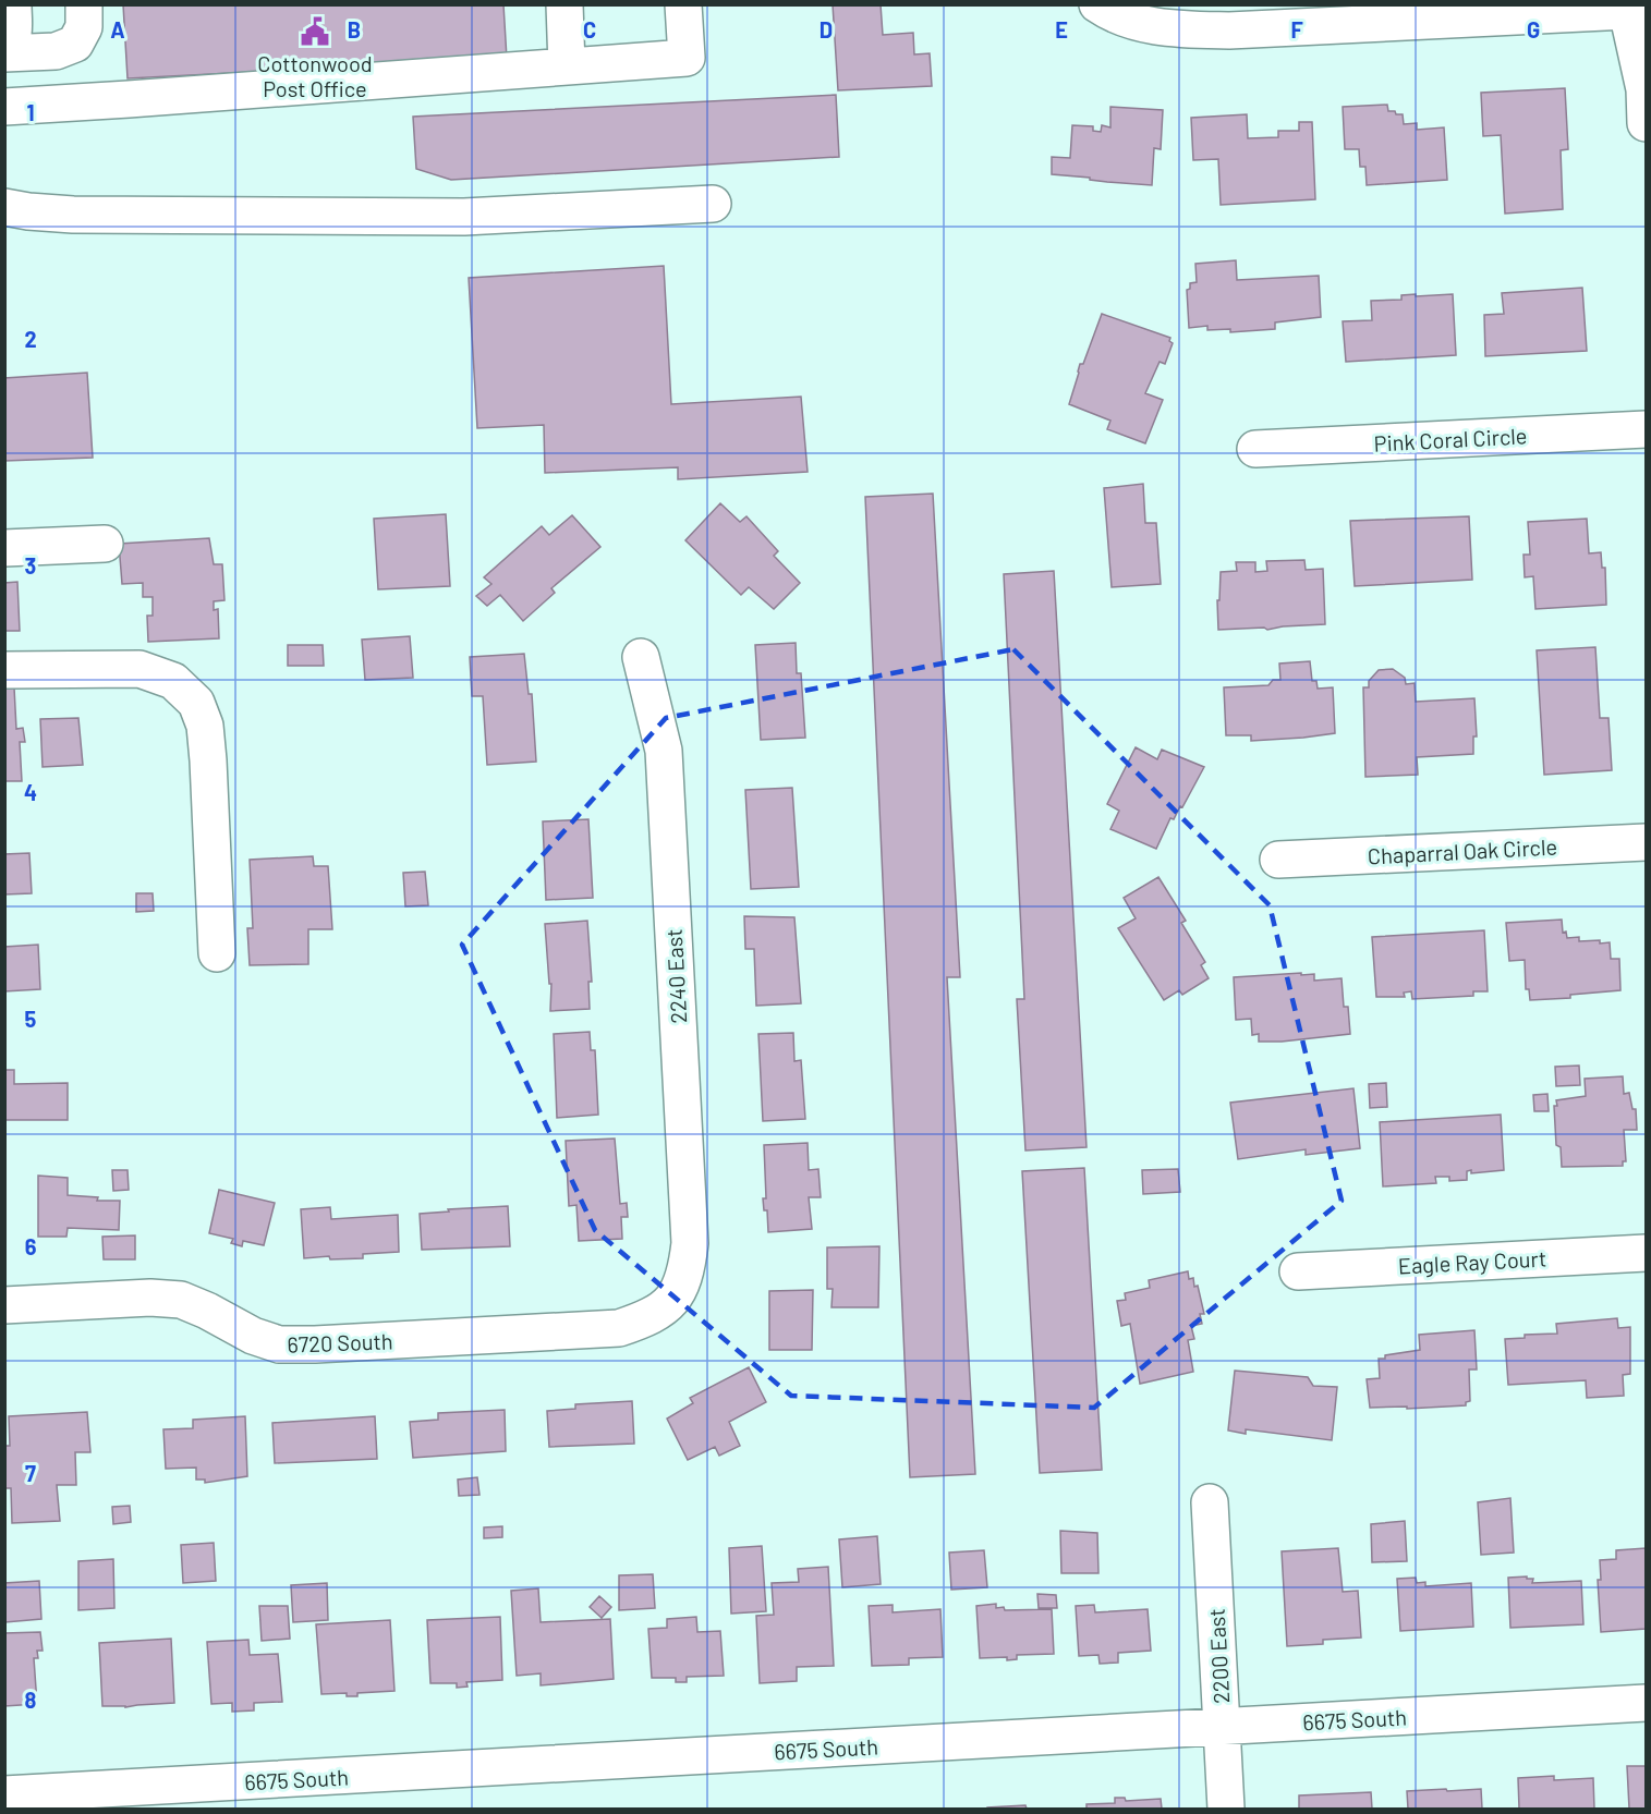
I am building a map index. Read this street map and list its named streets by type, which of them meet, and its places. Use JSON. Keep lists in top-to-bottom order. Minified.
{"streets":{"street":["Pink Coral Circle","Chaparral Oak Circle","2240 East","Eagle Ray Court","6720 South","2200 East","6675 South"]},"crossings":[["2240 East","6720 South"],["2200 East","6675 South"]],"places":{"public building":["Cottonwood Post Office"]},"grid":{"columns":["A","B","C","D","E","F","G"],"rows":["1","2","3","4","5","6","7","8"]}}
